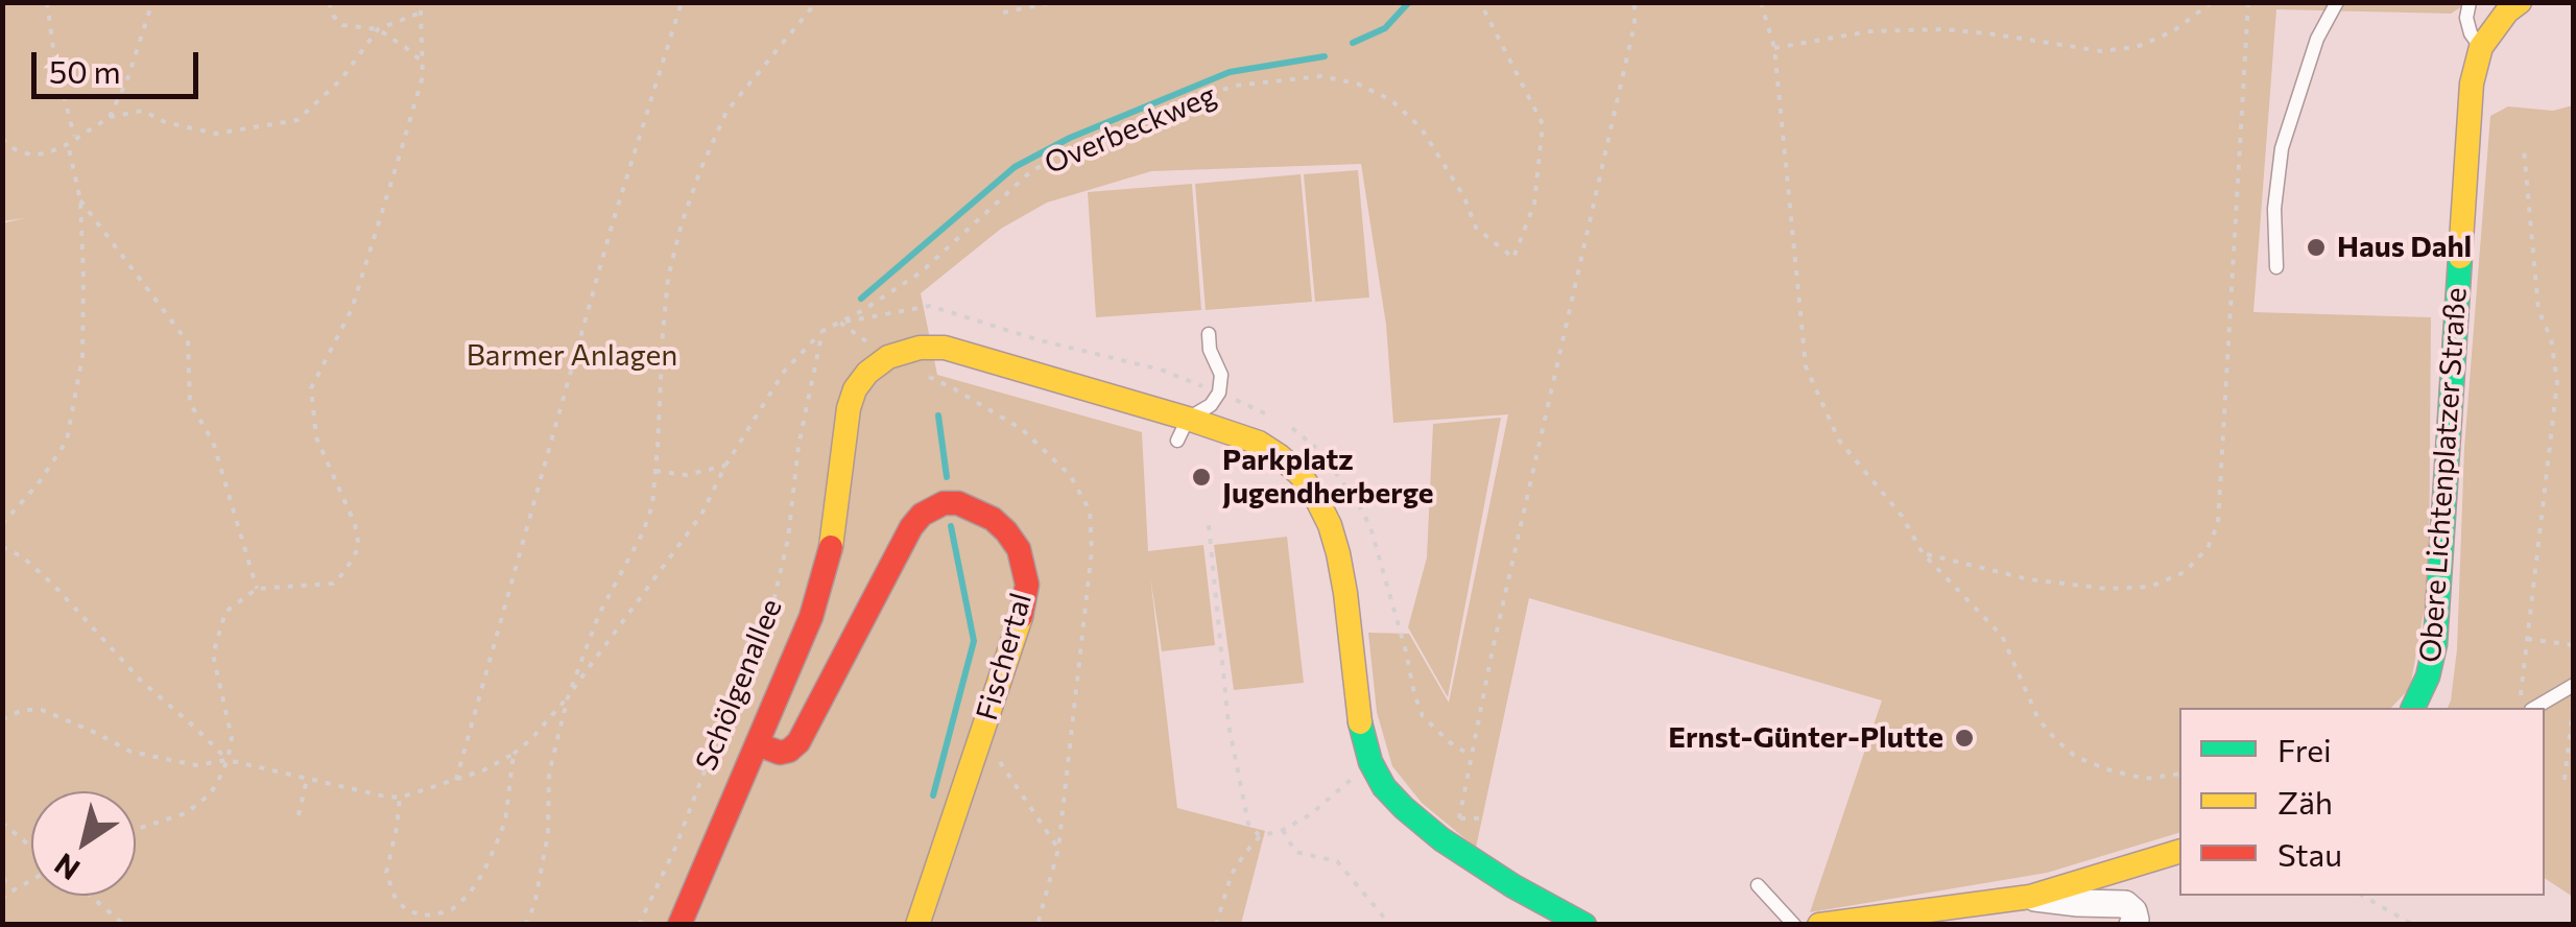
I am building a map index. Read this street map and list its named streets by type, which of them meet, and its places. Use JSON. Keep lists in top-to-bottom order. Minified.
{"streets":{"main road":["Obere Lichtenplatzer Straße","Fischertal"],"path":["Overbeckweg","Schölgenallee"]},"parks":["Barmer Anlagen"],"places":["Haus Dahl","Parkplatz Jugendherberge","Ernst-Günter-Plutte"],"legend":["Frei","Zäh","Stau"],"scale_bar":"50 m","north":"bottom left"}
